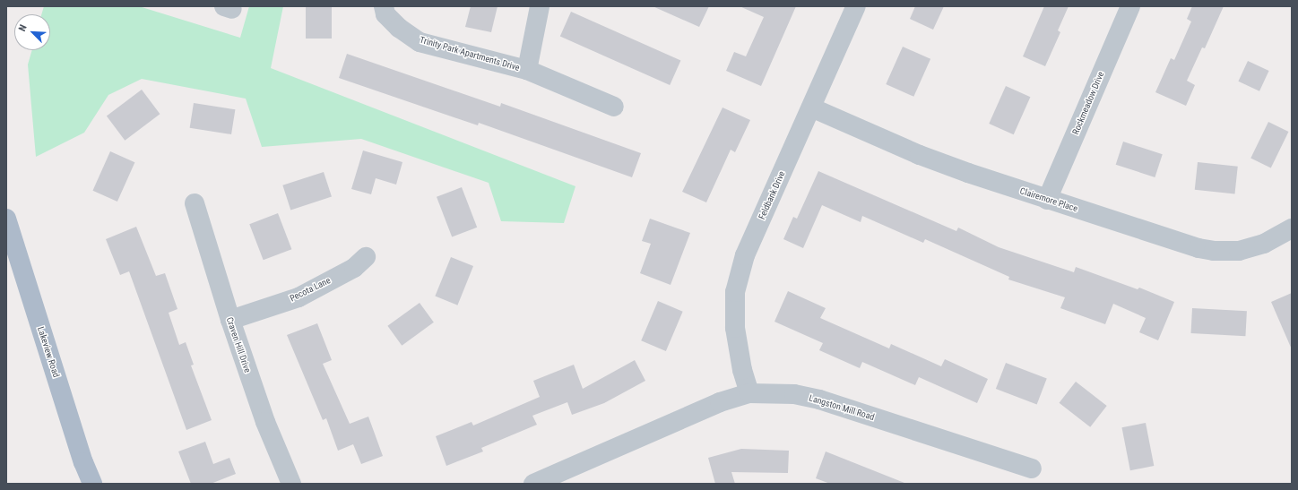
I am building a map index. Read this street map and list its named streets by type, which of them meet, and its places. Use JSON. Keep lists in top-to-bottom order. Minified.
{"streets":{"main road":["Lakeview Road"],"street":["Trinity Park Apartments Drive","Rockmeadow Drive","Feldbank Drive","Clairemore Place","Pecota Lane","Craven Hill Drive","Langston Mill Road"]},"crossings":[["Rockmeadow Drive","Clairemore Place"],["Feldbank Drive","Clairemore Place"],["Feldbank Drive","Langston Mill Road"],["Pecota Lane","Craven Hill Drive"]],"north":"top left"}
